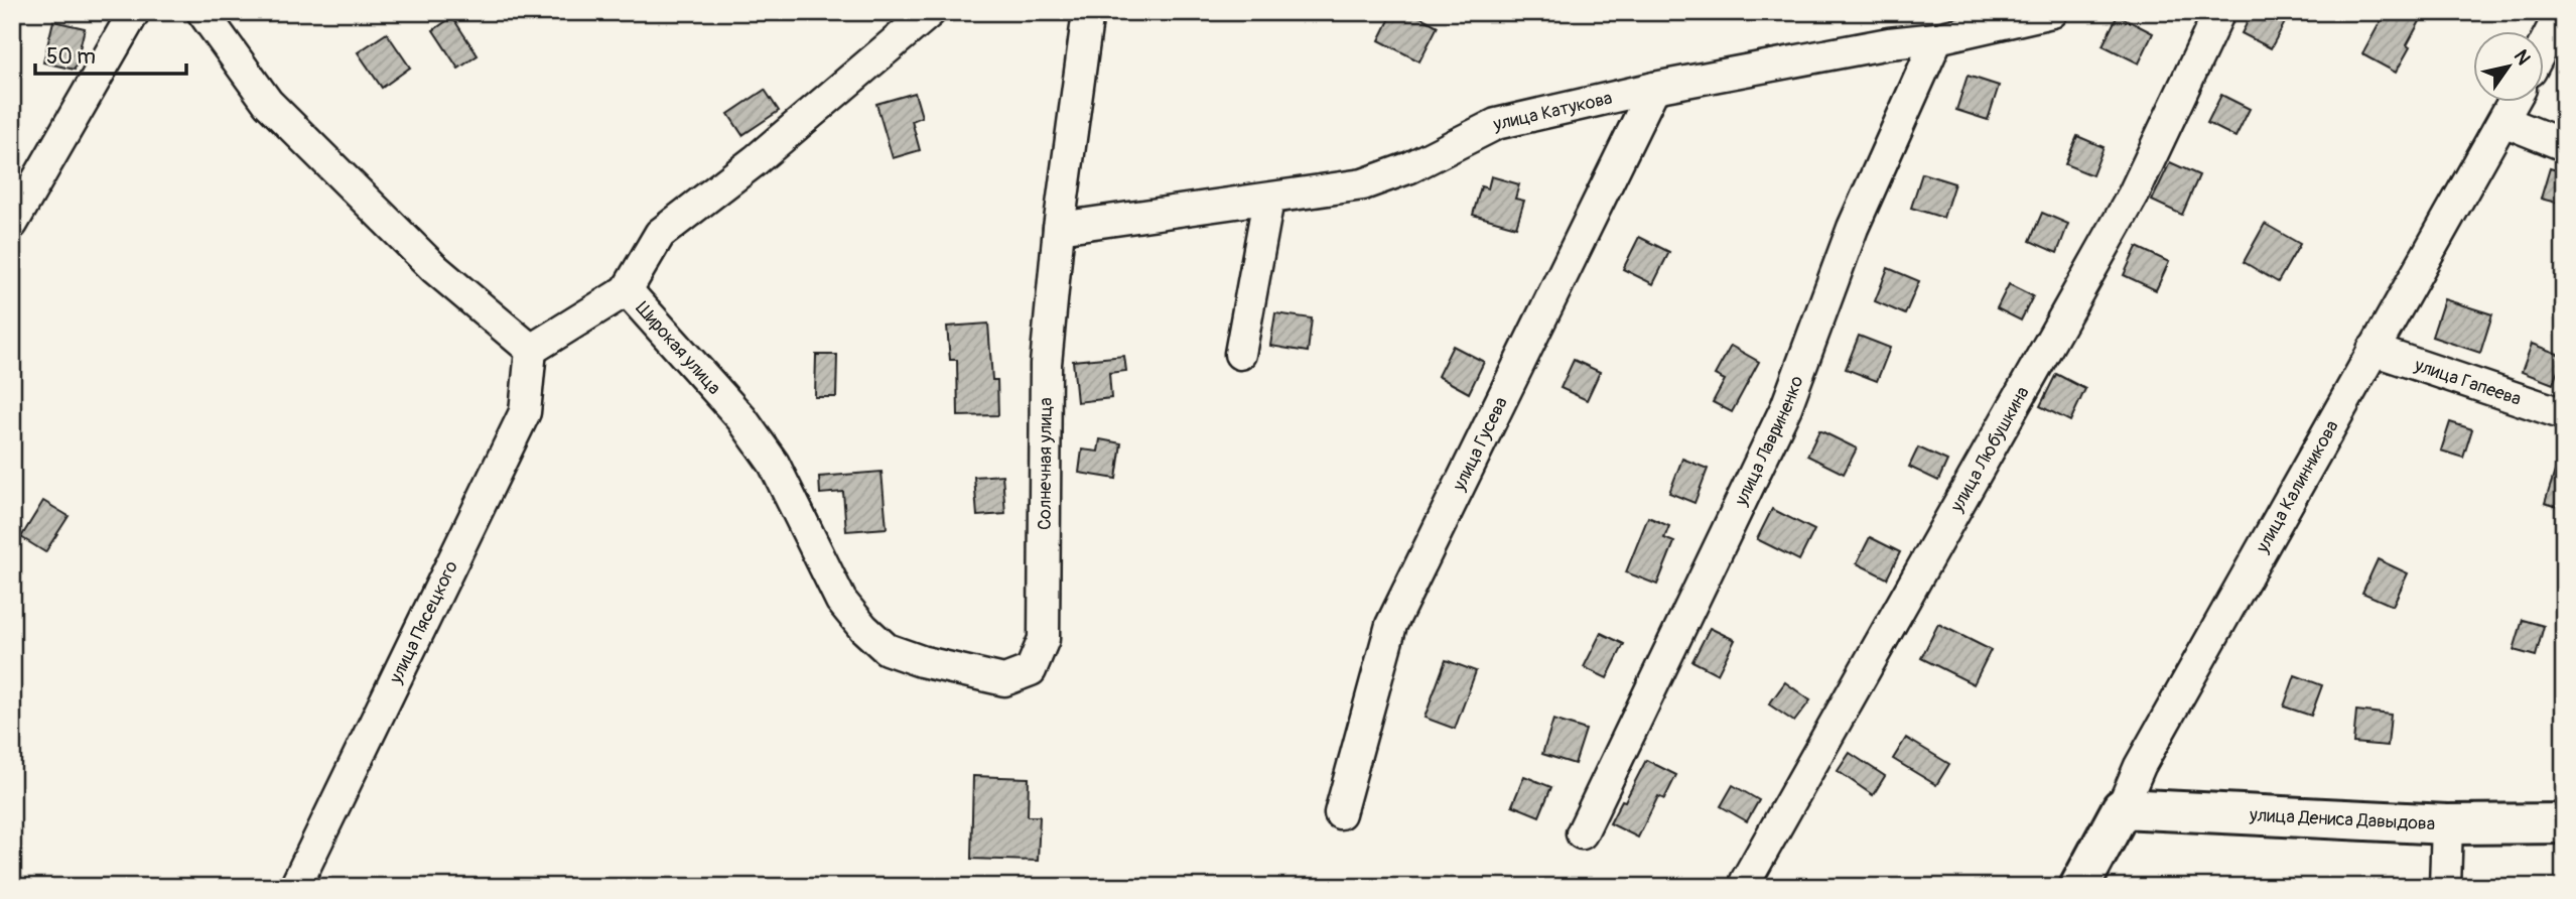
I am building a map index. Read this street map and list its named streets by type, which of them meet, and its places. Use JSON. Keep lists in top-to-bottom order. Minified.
{"streets":{"main road":["улица Калинникова","улица Дениса Давыдова"],"street":["улица Катукова","Широкая улица","улица Гапеева","улица Лавриненко","улица Гусева","улица Любушкина","Солнечная улица","улица Пясецкого"]},"crossings":[["улица Катукова","улица Лавриненко"],["улица Катукова","улица Гусева"],["улица Катукова","Солнечная улица"],["Широкая улица","Солнечная улица"],["улица Гапеева","улица Калинникова"],["улица Калинникова","улица Дениса Давыдова"]],"scale_bar":"50 m","north":"top right"}
